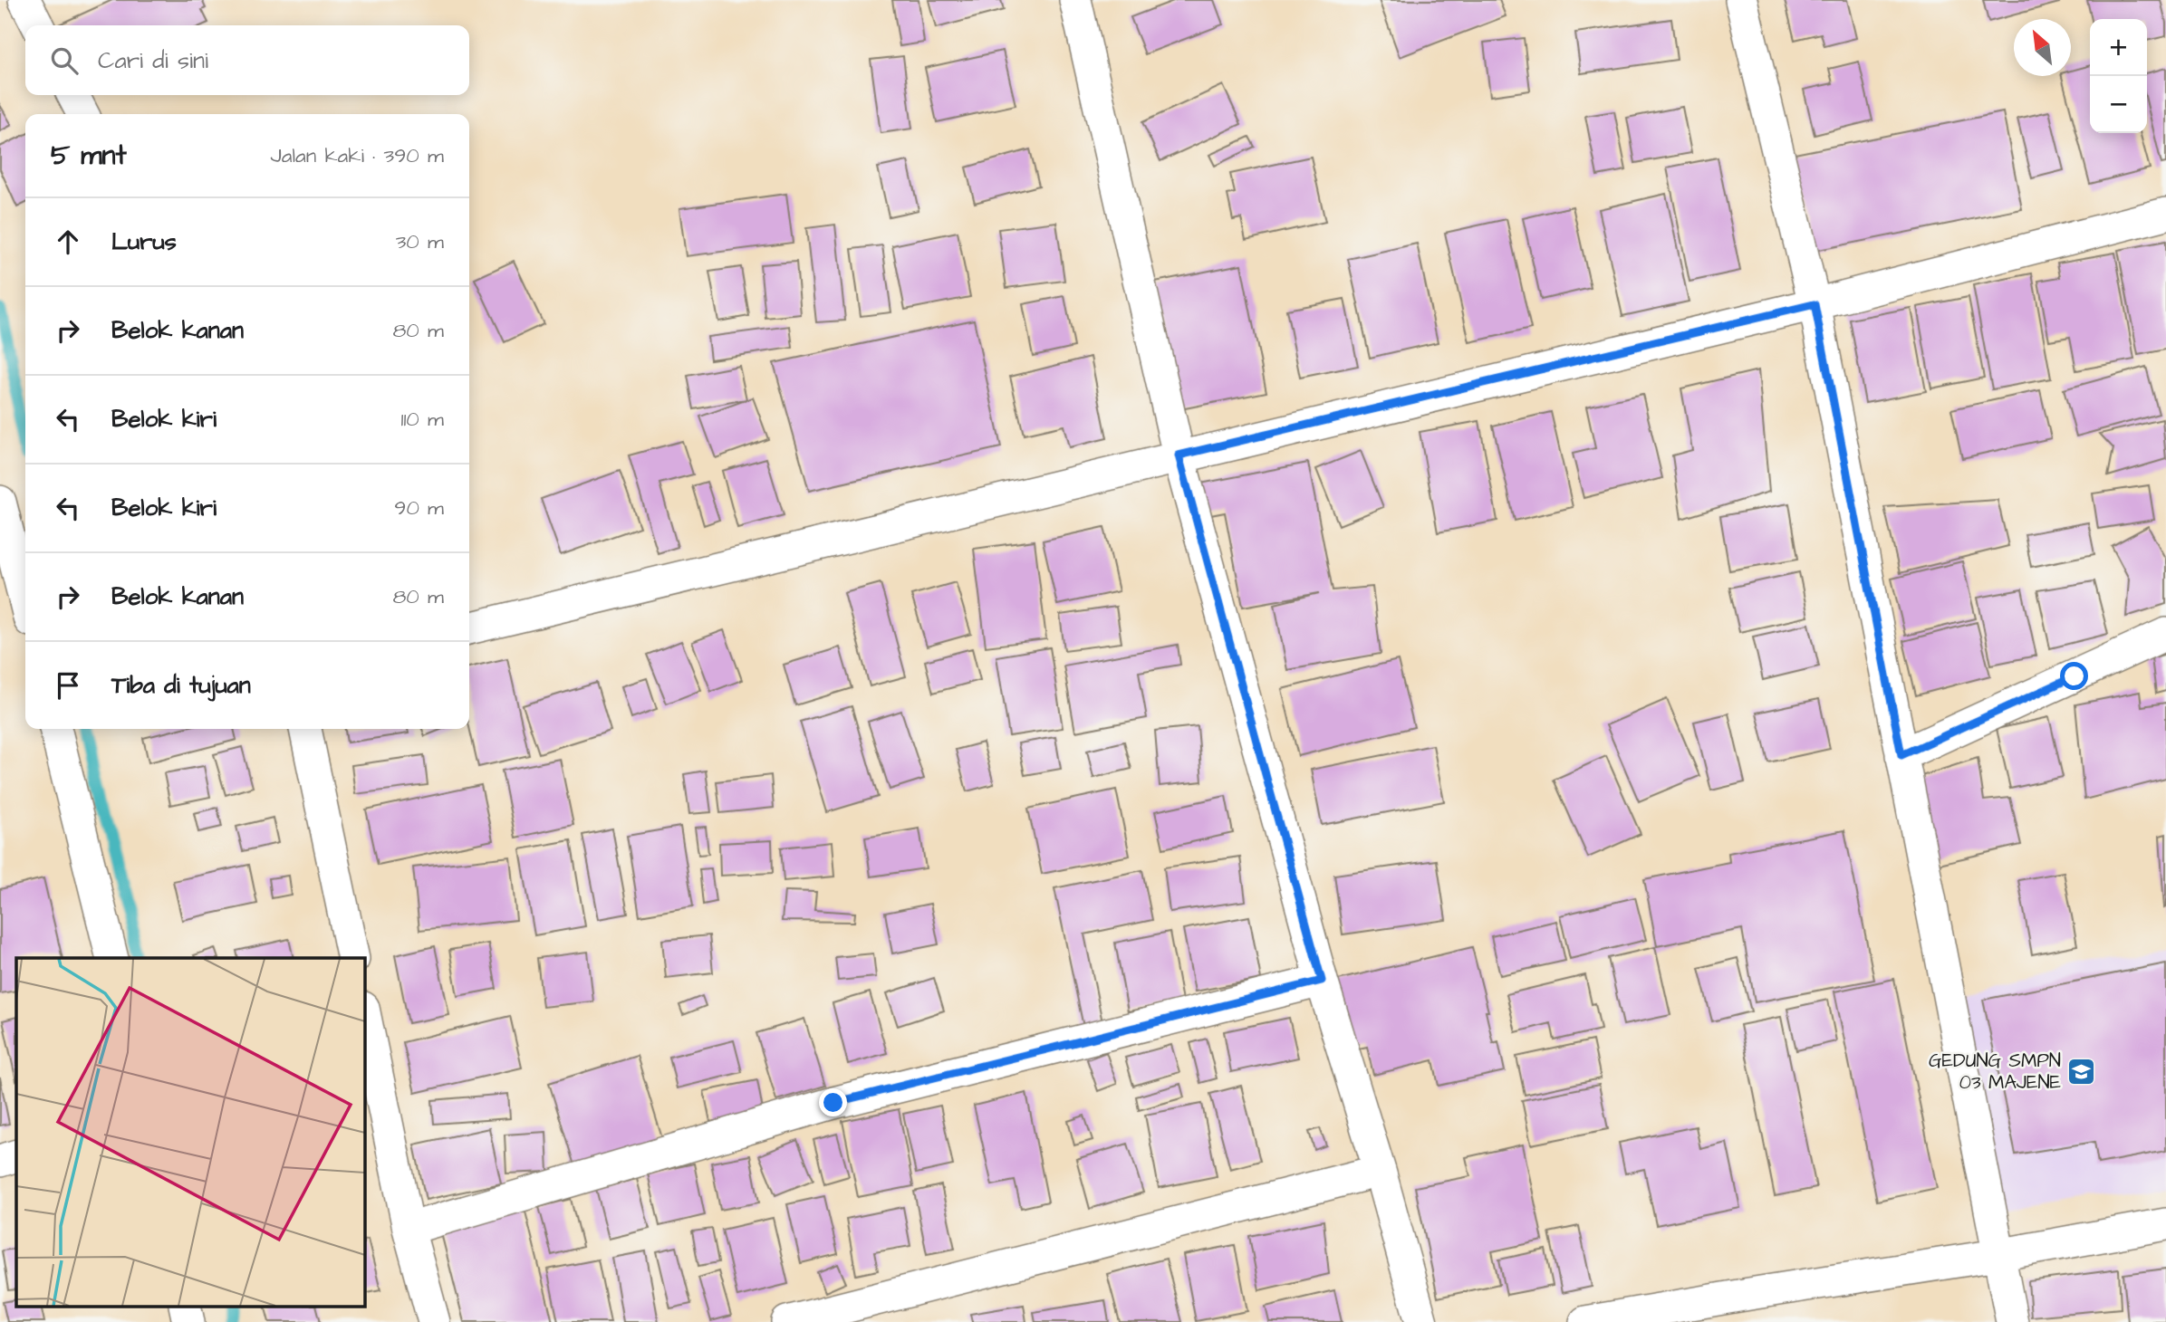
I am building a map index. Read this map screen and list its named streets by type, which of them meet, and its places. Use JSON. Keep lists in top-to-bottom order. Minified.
{"places":{"school or university":["GEDUNG SMPN 03 MAJENE"]},"north":"top left","page":{"map_buttons":["+","−"],"search":"Cari di sini","heading":["5 mnt","Jalan kaki · 390 m"],"list":[["Lurus","30 m"],["Belok kanan","80 m"],["Belok kiri","110 m"],["Belok kiri","90 m"],["Belok kanan","80 m"],"Tiba di tujuan"]}}
